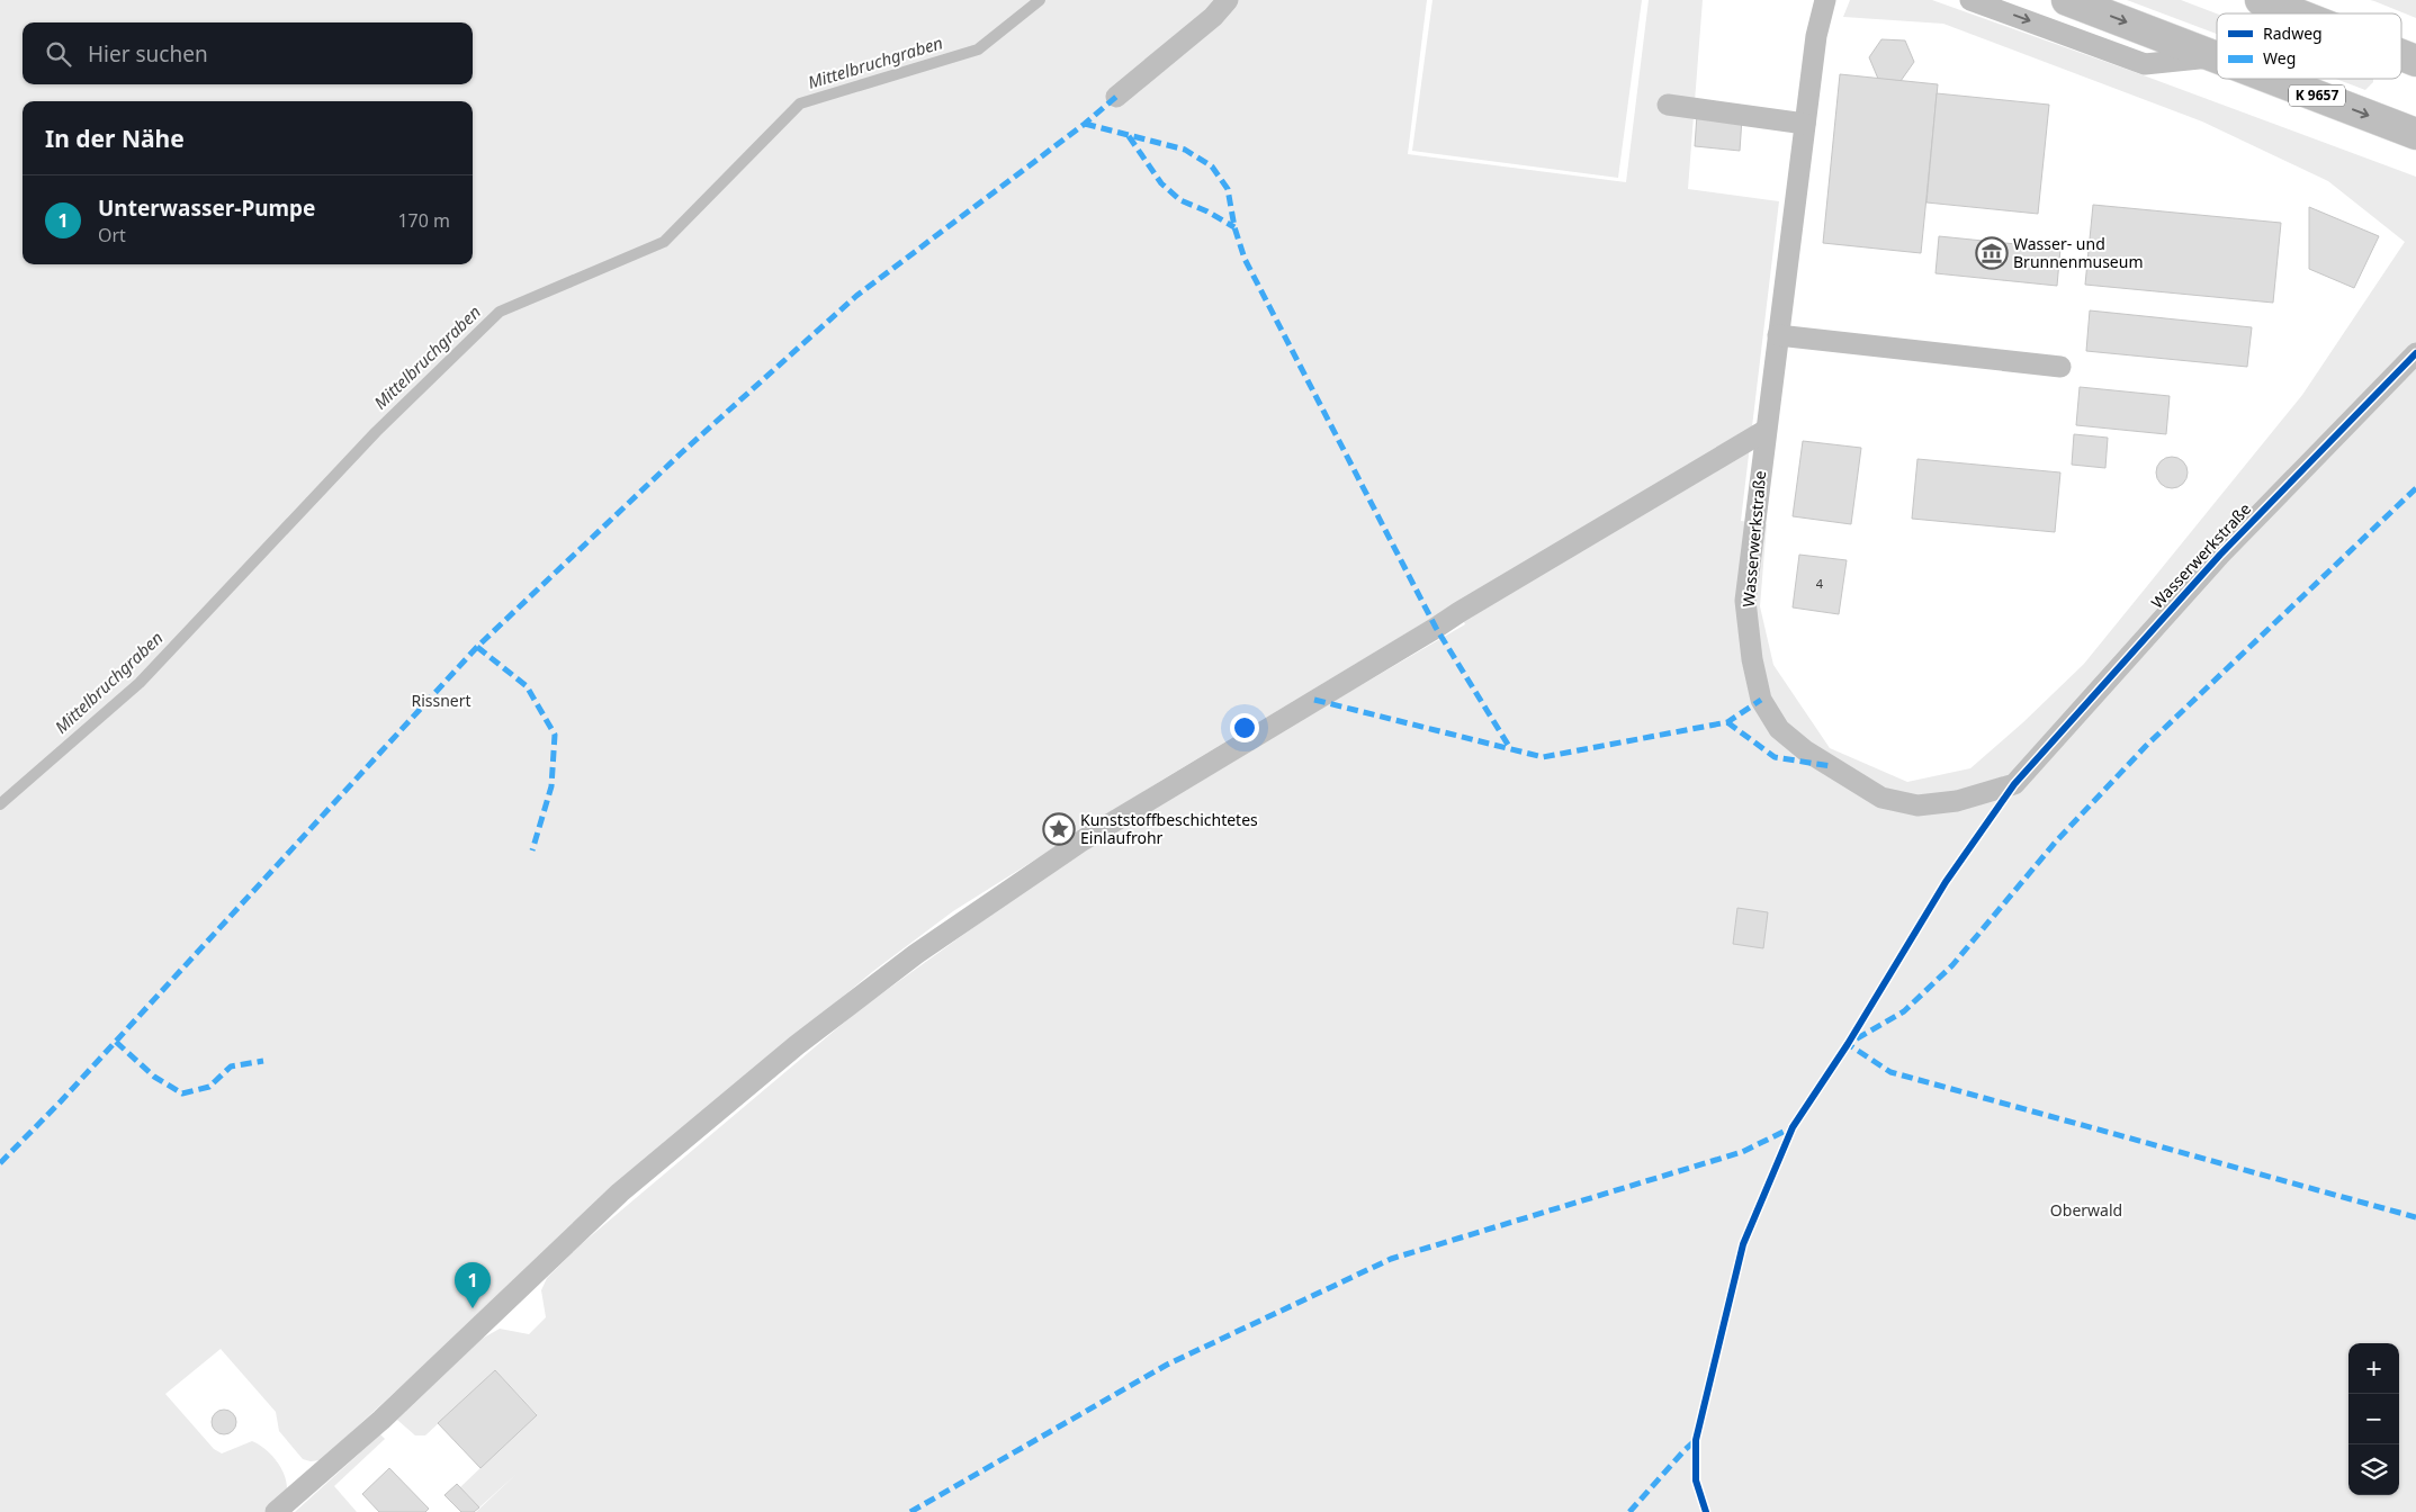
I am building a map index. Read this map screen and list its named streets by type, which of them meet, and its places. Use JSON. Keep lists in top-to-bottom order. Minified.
{"streets":{"highway":["K 9657"],"lane":["Wasserwerkstraße"]},"water":["Mittelbruchgraben"],"parks":["Rissnert","Oberwald"],"places":{"museum":["Wasser- und Brunnenmuseum"],"place":["Kunststoffbeschichtetes Einlaufrohr"]},"house_numbers":["4"],"legend":["Radweg","Weg"],"page":{"search":"Hier suchen","heading":"In der Nähe","list":[{"mark":"1","name":"Unterwasser-Pumpe","note":"Ort","value":"170 m"}],"pins":"1","map_buttons":["+","−"]}}
